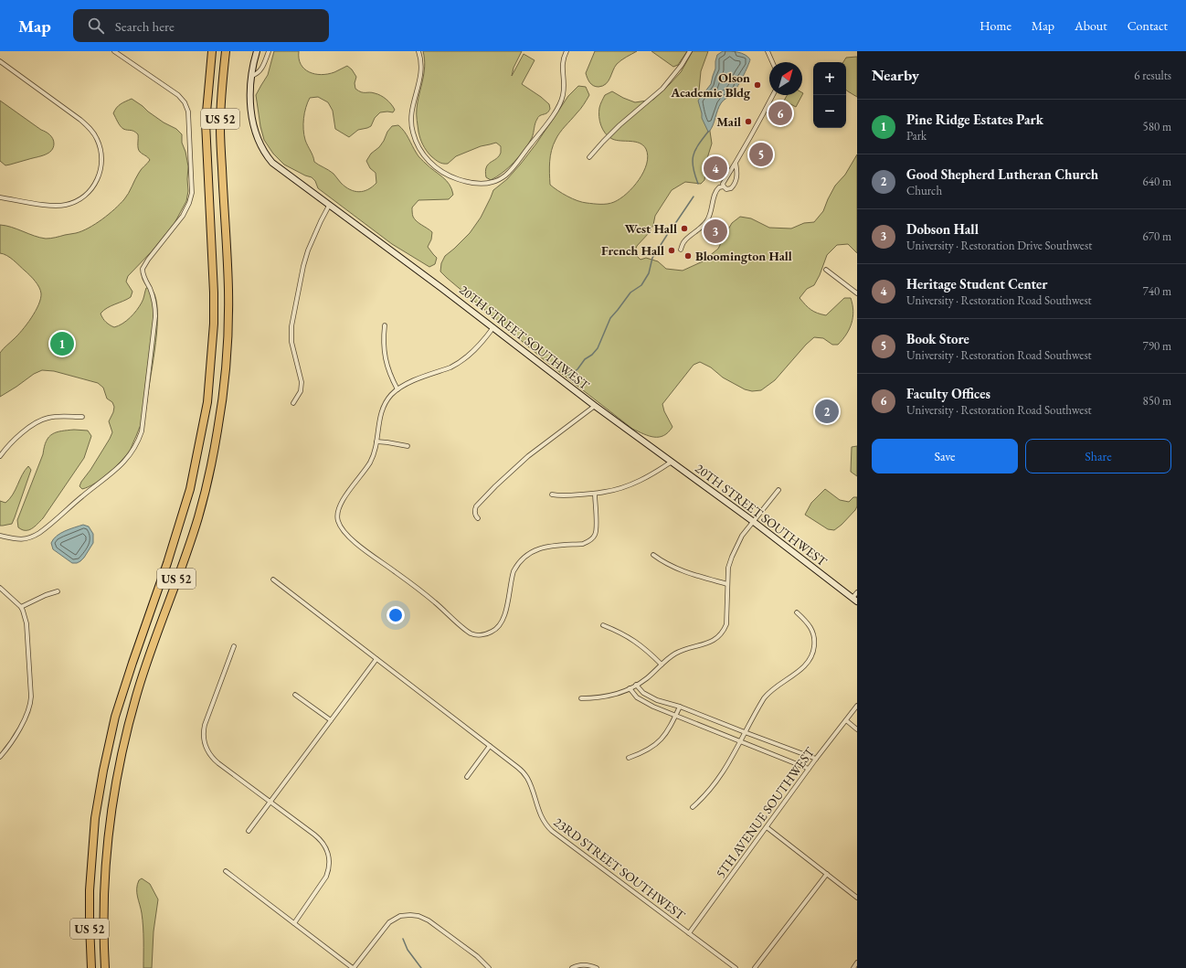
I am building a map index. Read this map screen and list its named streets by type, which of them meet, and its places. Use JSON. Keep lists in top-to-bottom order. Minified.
{"streets":{"highway":["US 52"],"street":["20TH STREET SOUTHWEST","5TH AVENUE SOUTHWEST","23RD STREET SOUTHWEST"]},"crossings":[["5TH AVENUE SOUTHWEST","23RD STREET SOUTHWEST"]],"places":["Olson Academic Bldg","Mail","West Hall","French Hall","Bloomington Hall"],"north":"top right","page":{"header":"Map","search":"Search here","nav":["Home","Map","About","Contact"],"heading":["Nearby","6 results"],"map_buttons":["+","−"],"list":[{"mark":"1","name":"Pine Ridge Estates Park","note":"Park","value":"580 m"},{"mark":"2","name":"Good Shepherd Lutheran Church","note":"Church","value":"640 m"},{"mark":"3","name":"Dobson Hall","note":"University · Restoration Drive Southwest","value":"670 m"},{"mark":"4","name":"Heritage Student Center","note":"University · Restoration Road Southwest","value":"740 m"},{"mark":"5","name":"Book Store","note":"University · Restoration Road Southwest","value":"790 m"},{"mark":"6","name":"Faculty Offices","note":"University · Restoration Road Southwest","value":"850 m"}],"pins":["6","5","4","3","1","2"],"buttons":["Save","Share"]}}
